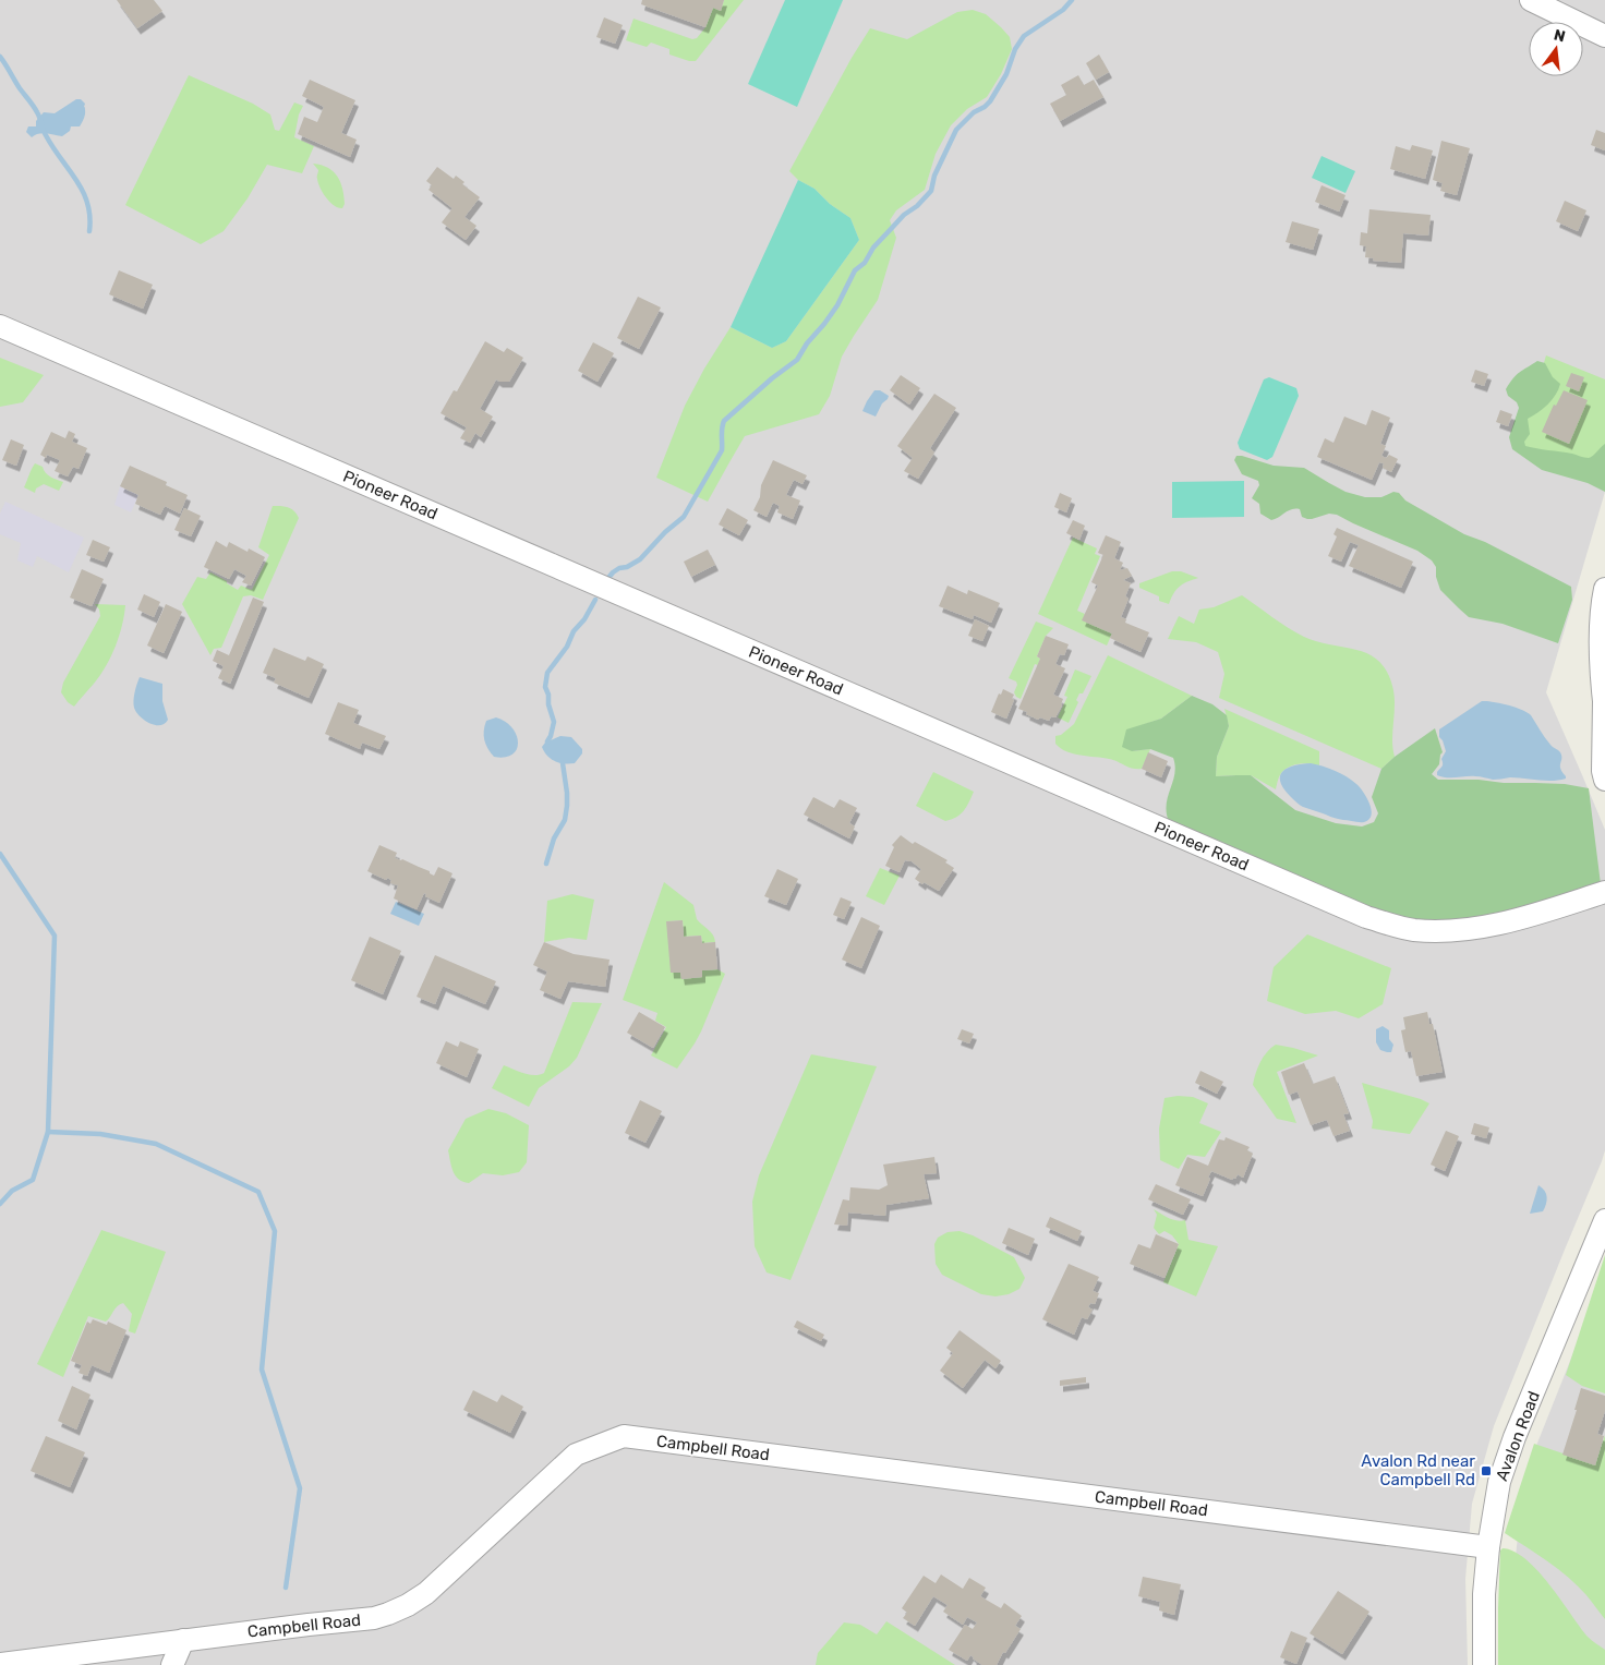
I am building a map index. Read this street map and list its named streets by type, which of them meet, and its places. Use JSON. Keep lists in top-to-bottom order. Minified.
{"streets":{"street":["Pioneer Road","Avalon Road","Campbell Road"]},"crossings":[["Avalon Road","Campbell Road"]],"places":{"transit":["Avalon Rd near Campbell Rd"]},"north":"top"}
